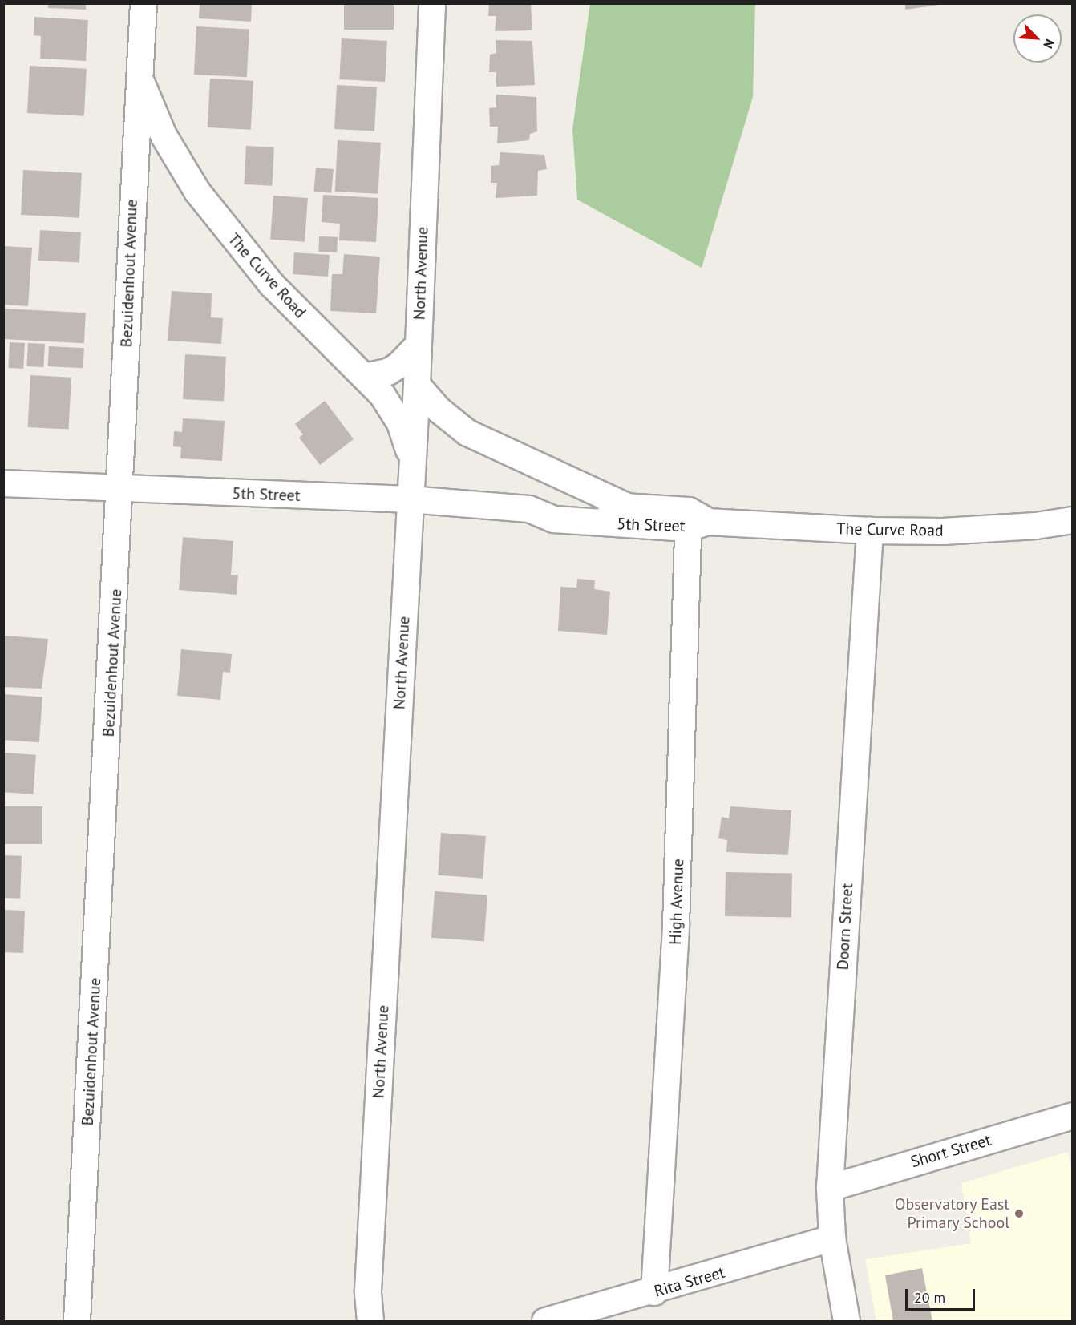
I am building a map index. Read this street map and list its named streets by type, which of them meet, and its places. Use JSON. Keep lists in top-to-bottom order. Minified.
{"streets":{"street":["Bezuidenhout Avenue","North Avenue","The Curve Road","5th Street","High Avenue","Doorn Street","Short Street","Rita Street"]},"crossings":[["Bezuidenhout Avenue","The Curve Road"],["Bezuidenhout Avenue","5th Street"],["North Avenue","The Curve Road"],["North Avenue","5th Street"],["The Curve Road","5th Street"],["The Curve Road","High Avenue"],["The Curve Road","Doorn Street"],["5th Street","High Avenue"],["High Avenue","Rita Street"],["Doorn Street","Short Street"],["Doorn Street","Rita Street"]],"places":["Observatory East Primary School"],"scale_bar":"20 m","north":"bottom right"}
